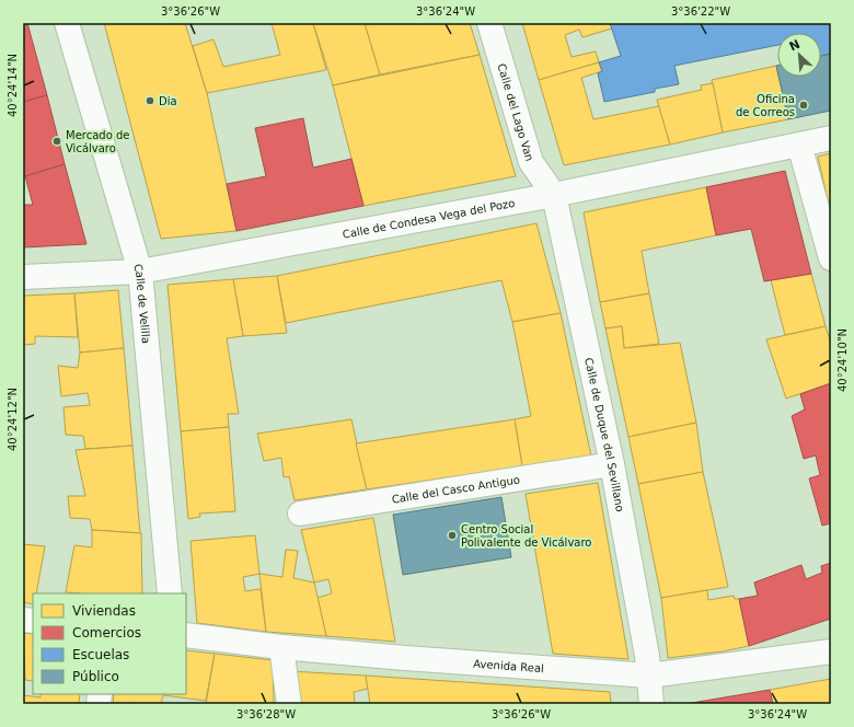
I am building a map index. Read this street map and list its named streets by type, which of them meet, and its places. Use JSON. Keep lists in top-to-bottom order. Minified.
{"streets":{"street":["Calle del Lago Van","Calle de Condesa Vega del Pozo","Calle de Velilla","Calle de Duque del Sevillano","Calle del Casco Antiguo","Avenida Real"]},"crossings":[["Calle del Lago Van","Calle de Condesa Vega del Pozo"],["Calle del Lago Van","Calle de Duque del Sevillano"],["Calle de Condesa Vega del Pozo","Calle de Velilla"],["Calle de Condesa Vega del Pozo","Calle de Duque del Sevillano"],["Calle de Duque del Sevillano","Calle del Casco Antiguo"],["Calle de Duque del Sevillano","Avenida Real"]],"places":["Dia","Oficina de Correos","Mercado de Vicálvaro","Centro Social Polivalente de Vicálvaro"],"legend":["Viviendas","Comercios","Escuelas","Público"],"north":"top left","coordinates":["3°36'26\"W","3°36'24\"W","3°36'22\"W","40°24'14\"N","40°24'10\"N","40°24'12\"N","3°36'28\"W"]}
